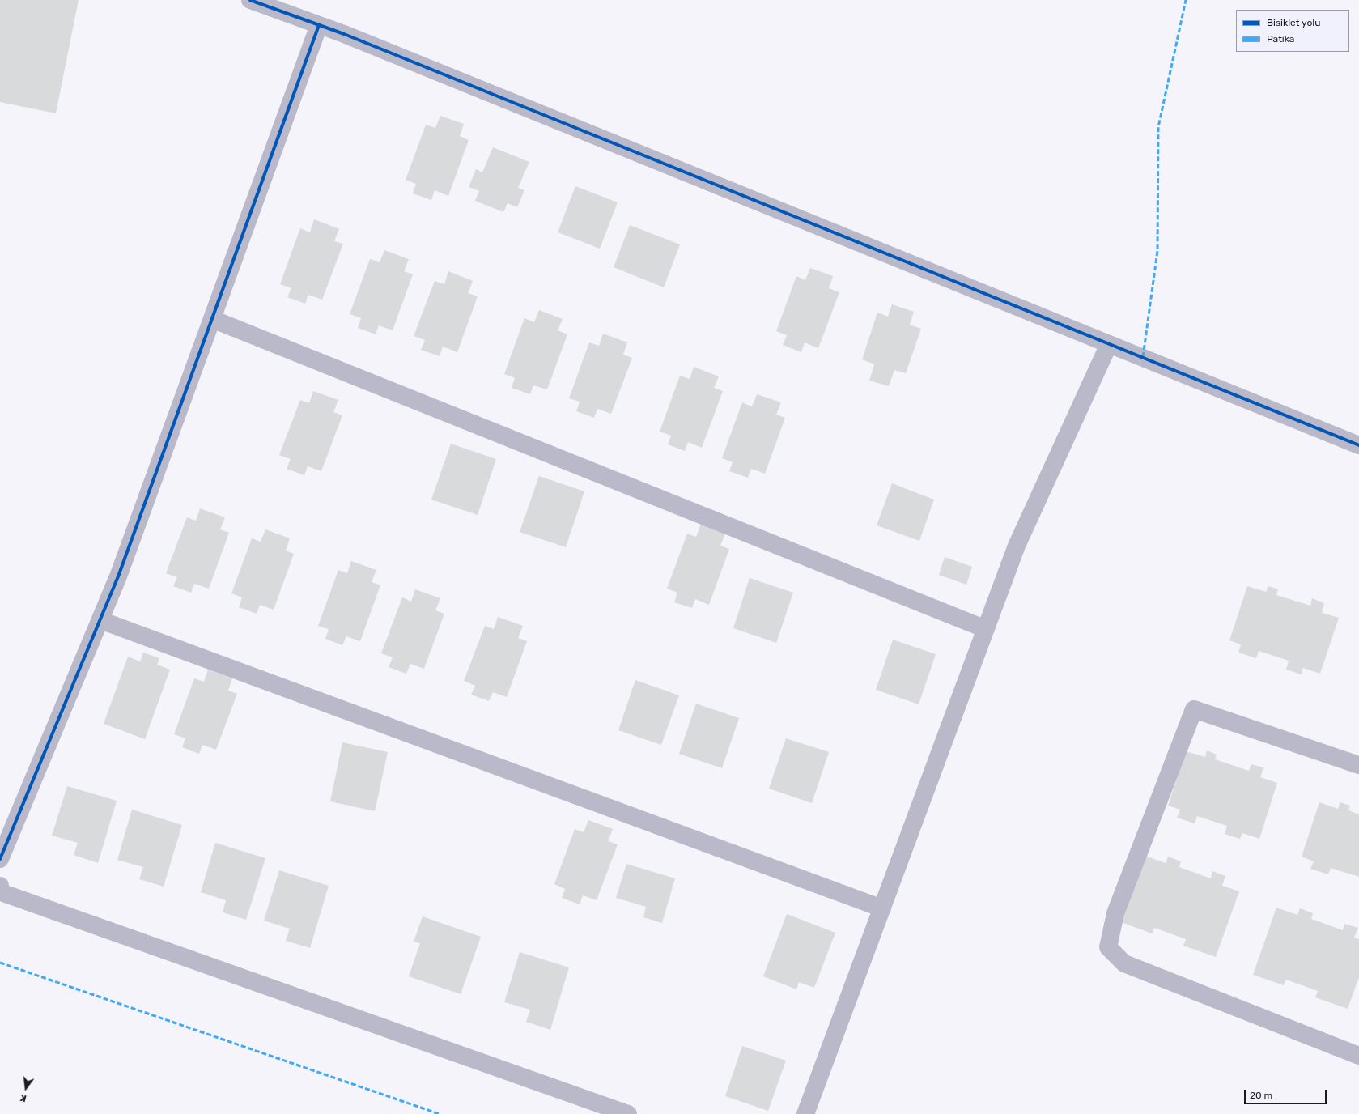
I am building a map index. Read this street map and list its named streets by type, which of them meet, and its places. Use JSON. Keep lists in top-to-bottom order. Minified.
{"legend":["Bisiklet yolu","Patika"],"scale_bar":"20 m","north":"bottom"}
